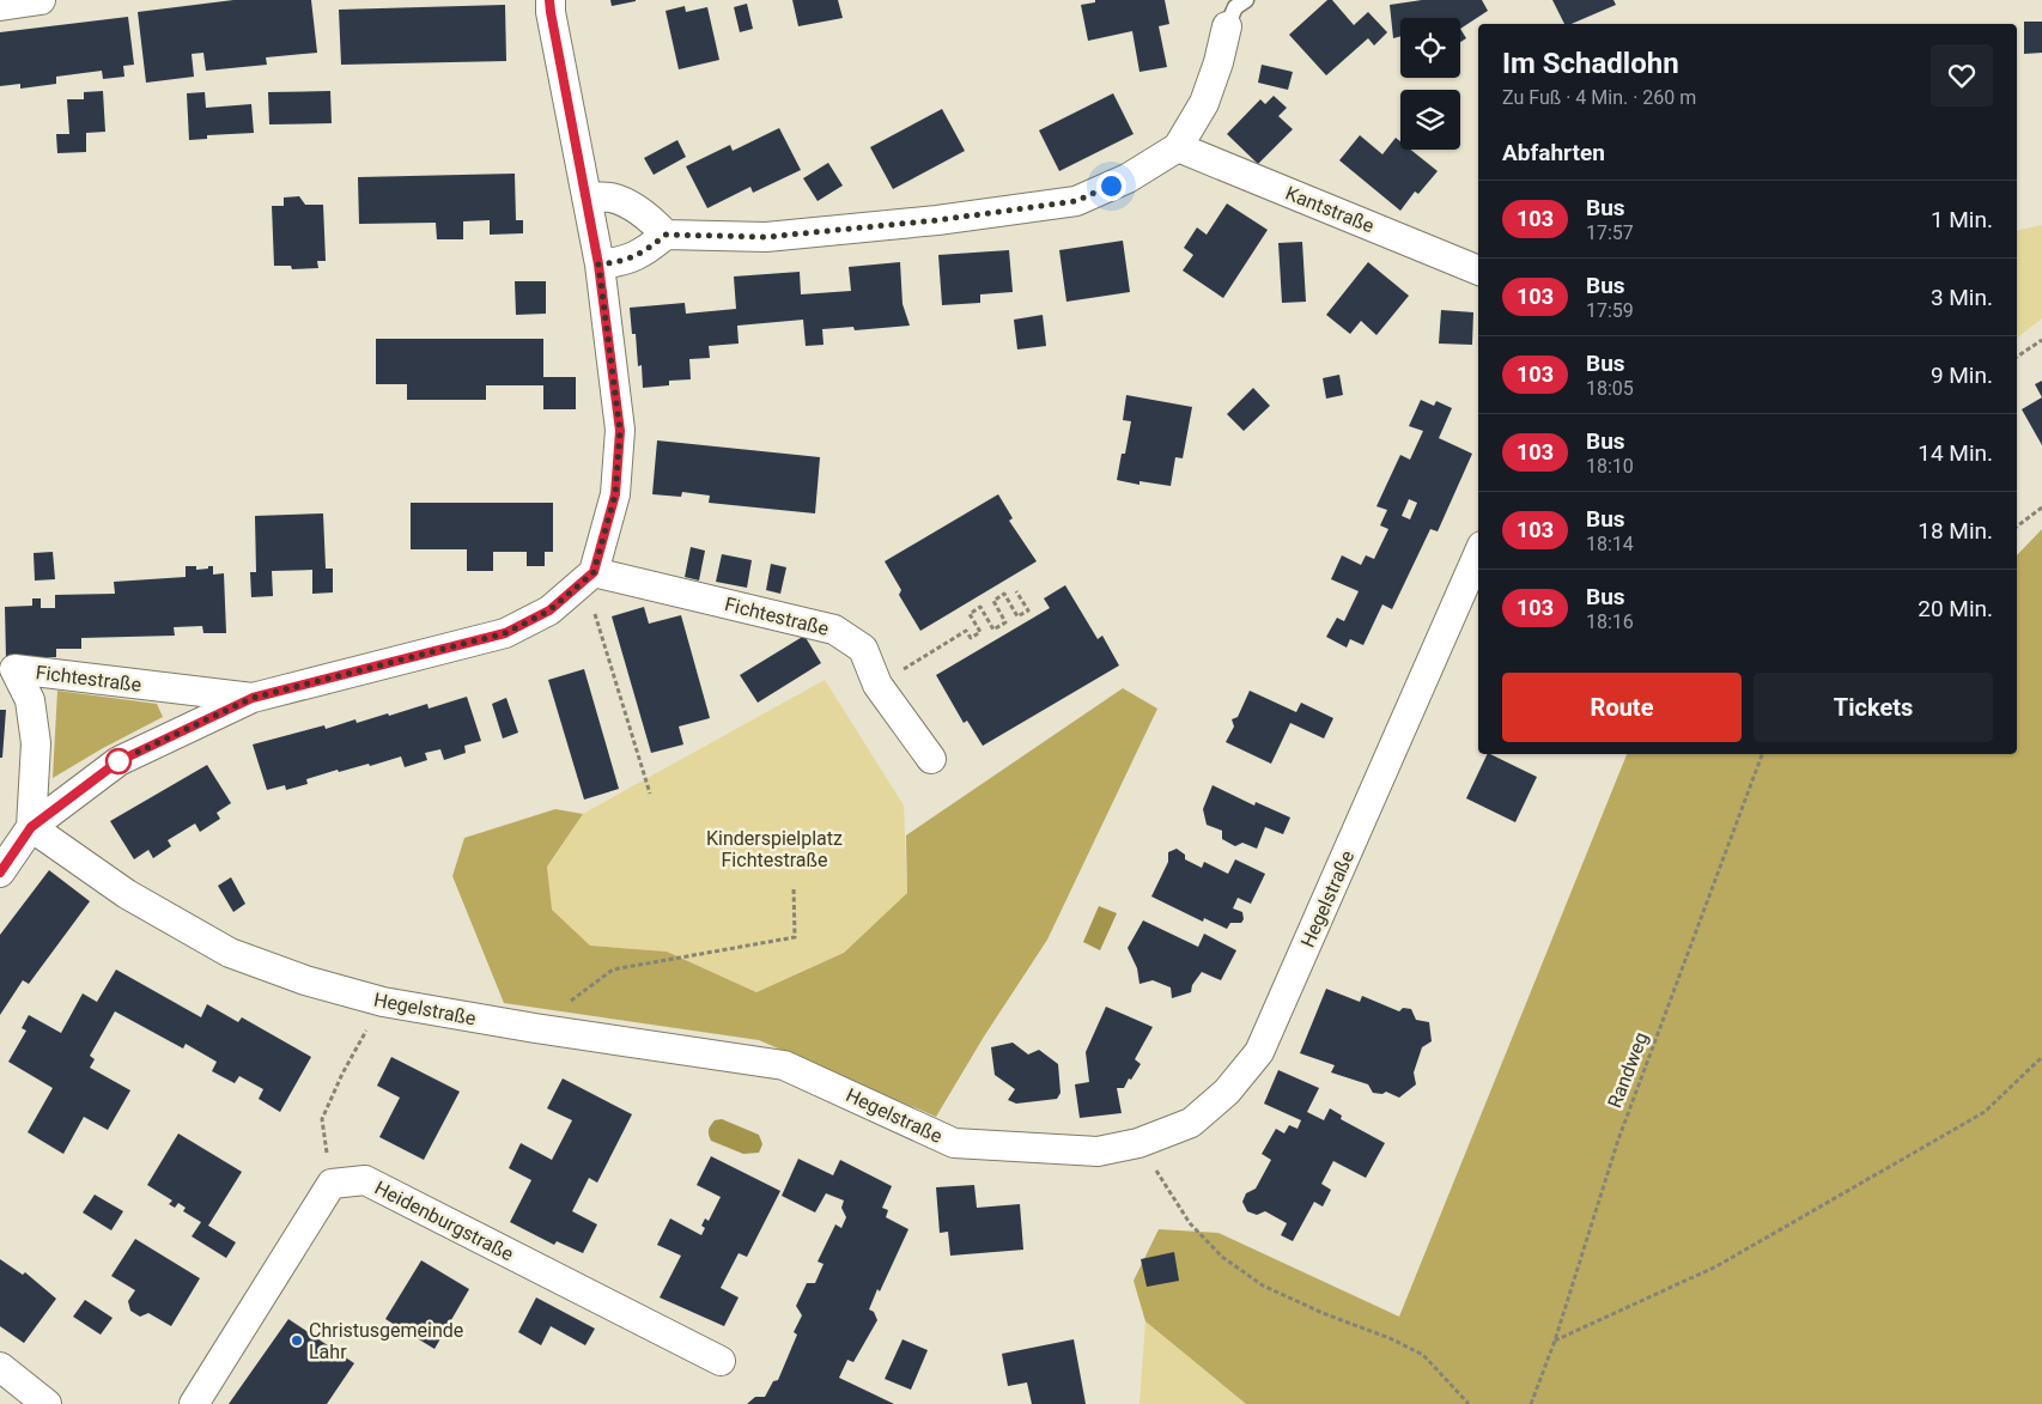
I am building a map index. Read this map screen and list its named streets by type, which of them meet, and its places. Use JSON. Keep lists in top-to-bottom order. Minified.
{"streets":{"street":["Kantstraße","Fichtestraße","Hegelstraße","Heidenburgstraße"],"path":["Randweg"]},"crossings":[["Fichtestraße","Hegelstraße"]],"parks":["Kinderspielplatz Fichtestraße"],"places":["Christusgemeinde Lahr"],"lines":["bus line 103"],"page":{"heading":[["Im Schadlohn","Zu Fuß · 4 Min. · 260 m"],"Abfahrten"],"list":[{"mark":"103","name":"Bus","note":"17:57","value":"1 Min."},{"mark":"103","name":"Bus","note":"17:59","value":"3 Min."},{"mark":"103","name":"Bus","note":"18:05","value":"9 Min."},{"mark":"103","name":"Bus","note":"18:10","value":"14 Min."},{"mark":"103","name":"Bus","note":"18:14","value":"18 Min."},{"mark":"103","name":"Bus","note":"18:16","value":"20 Min."}],"buttons":["Route","Tickets"]}}
